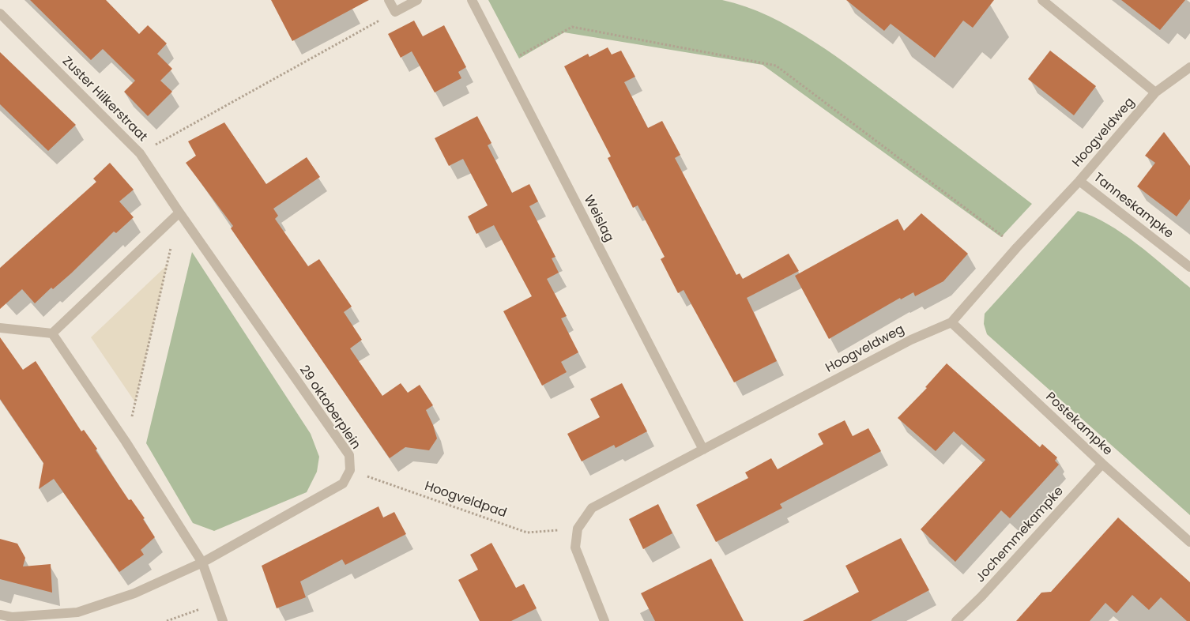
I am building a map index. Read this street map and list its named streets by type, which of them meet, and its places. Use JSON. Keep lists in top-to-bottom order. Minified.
{"streets":{"street":["Zuster Hilkerstraat","Hoogveldweg","Tanneskampke","Weislag","29 oktoberplein","Postekampke","Jochemmekampke"],"path":["Hoogveldpad"]},"crossings":[["Zuster Hilkerstraat","29 oktoberplein"],["Hoogveldweg","Tanneskampke"],["Hoogveldweg","Weislag"],["Hoogveldweg","Postekampke"],["Hoogveldweg","Hoogveldpad"],["29 oktoberplein","Hoogveldpad"],["Postekampke","Jochemmekampke"]]}
